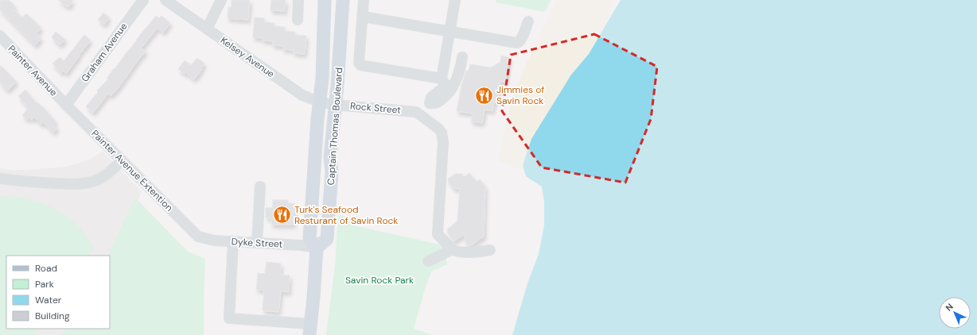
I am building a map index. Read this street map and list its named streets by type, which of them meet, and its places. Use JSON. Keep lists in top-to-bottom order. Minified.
{"streets":{"main road":["Captain Thomas Boulevard"],"street":["Graham Avenue","Kelsey Avenue","Painter Avenue","Rock Street","Painter Avenue Extention","Dyke Street"]},"crossings":[["Graham Avenue","Painter Avenue"],["Graham Avenue","Painter Avenue Extention"],["Kelsey Avenue","Rock Street"],["Kelsey Avenue","Captain Thomas Boulevard"],["Painter Avenue","Painter Avenue Extention"],["Rock Street","Captain Thomas Boulevard"],["Captain Thomas Boulevard","Dyke Street"],["Painter Avenue Extention","Dyke Street"]],"parks":["Savin Rock Park"],"places":{"restaurant":["Jimmies of Savin Rock","Turk's Seafood Resturant of Savin Rock"]},"legend":["Road","Park","Water","Building"],"north":"top left"}
